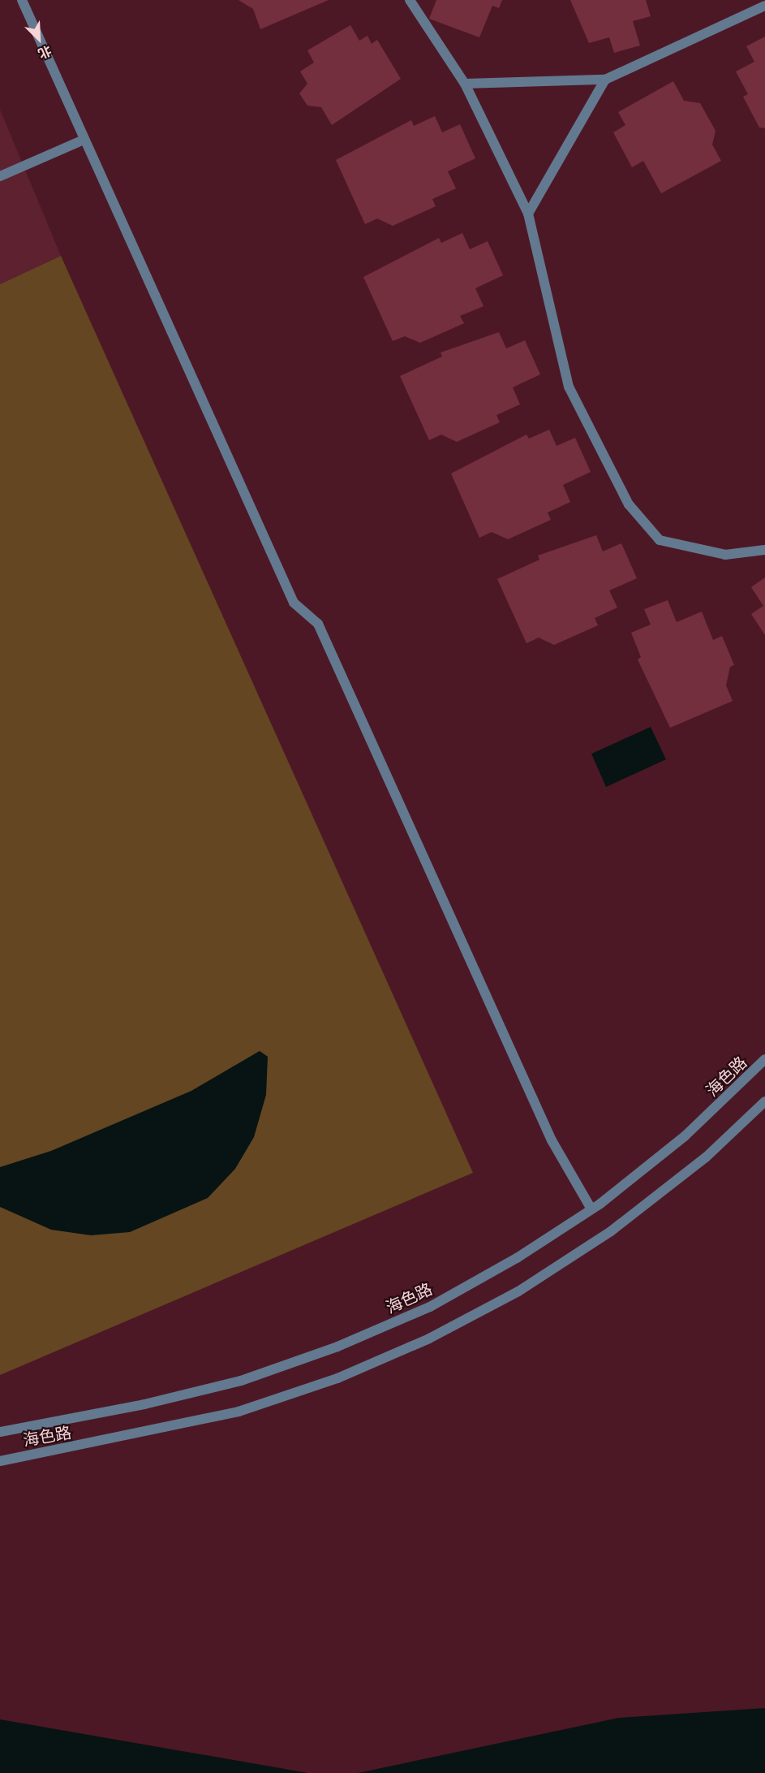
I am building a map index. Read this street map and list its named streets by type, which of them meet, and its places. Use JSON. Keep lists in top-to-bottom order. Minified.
{"streets":{"street":["海色路"]},"north":"bottom right"}
